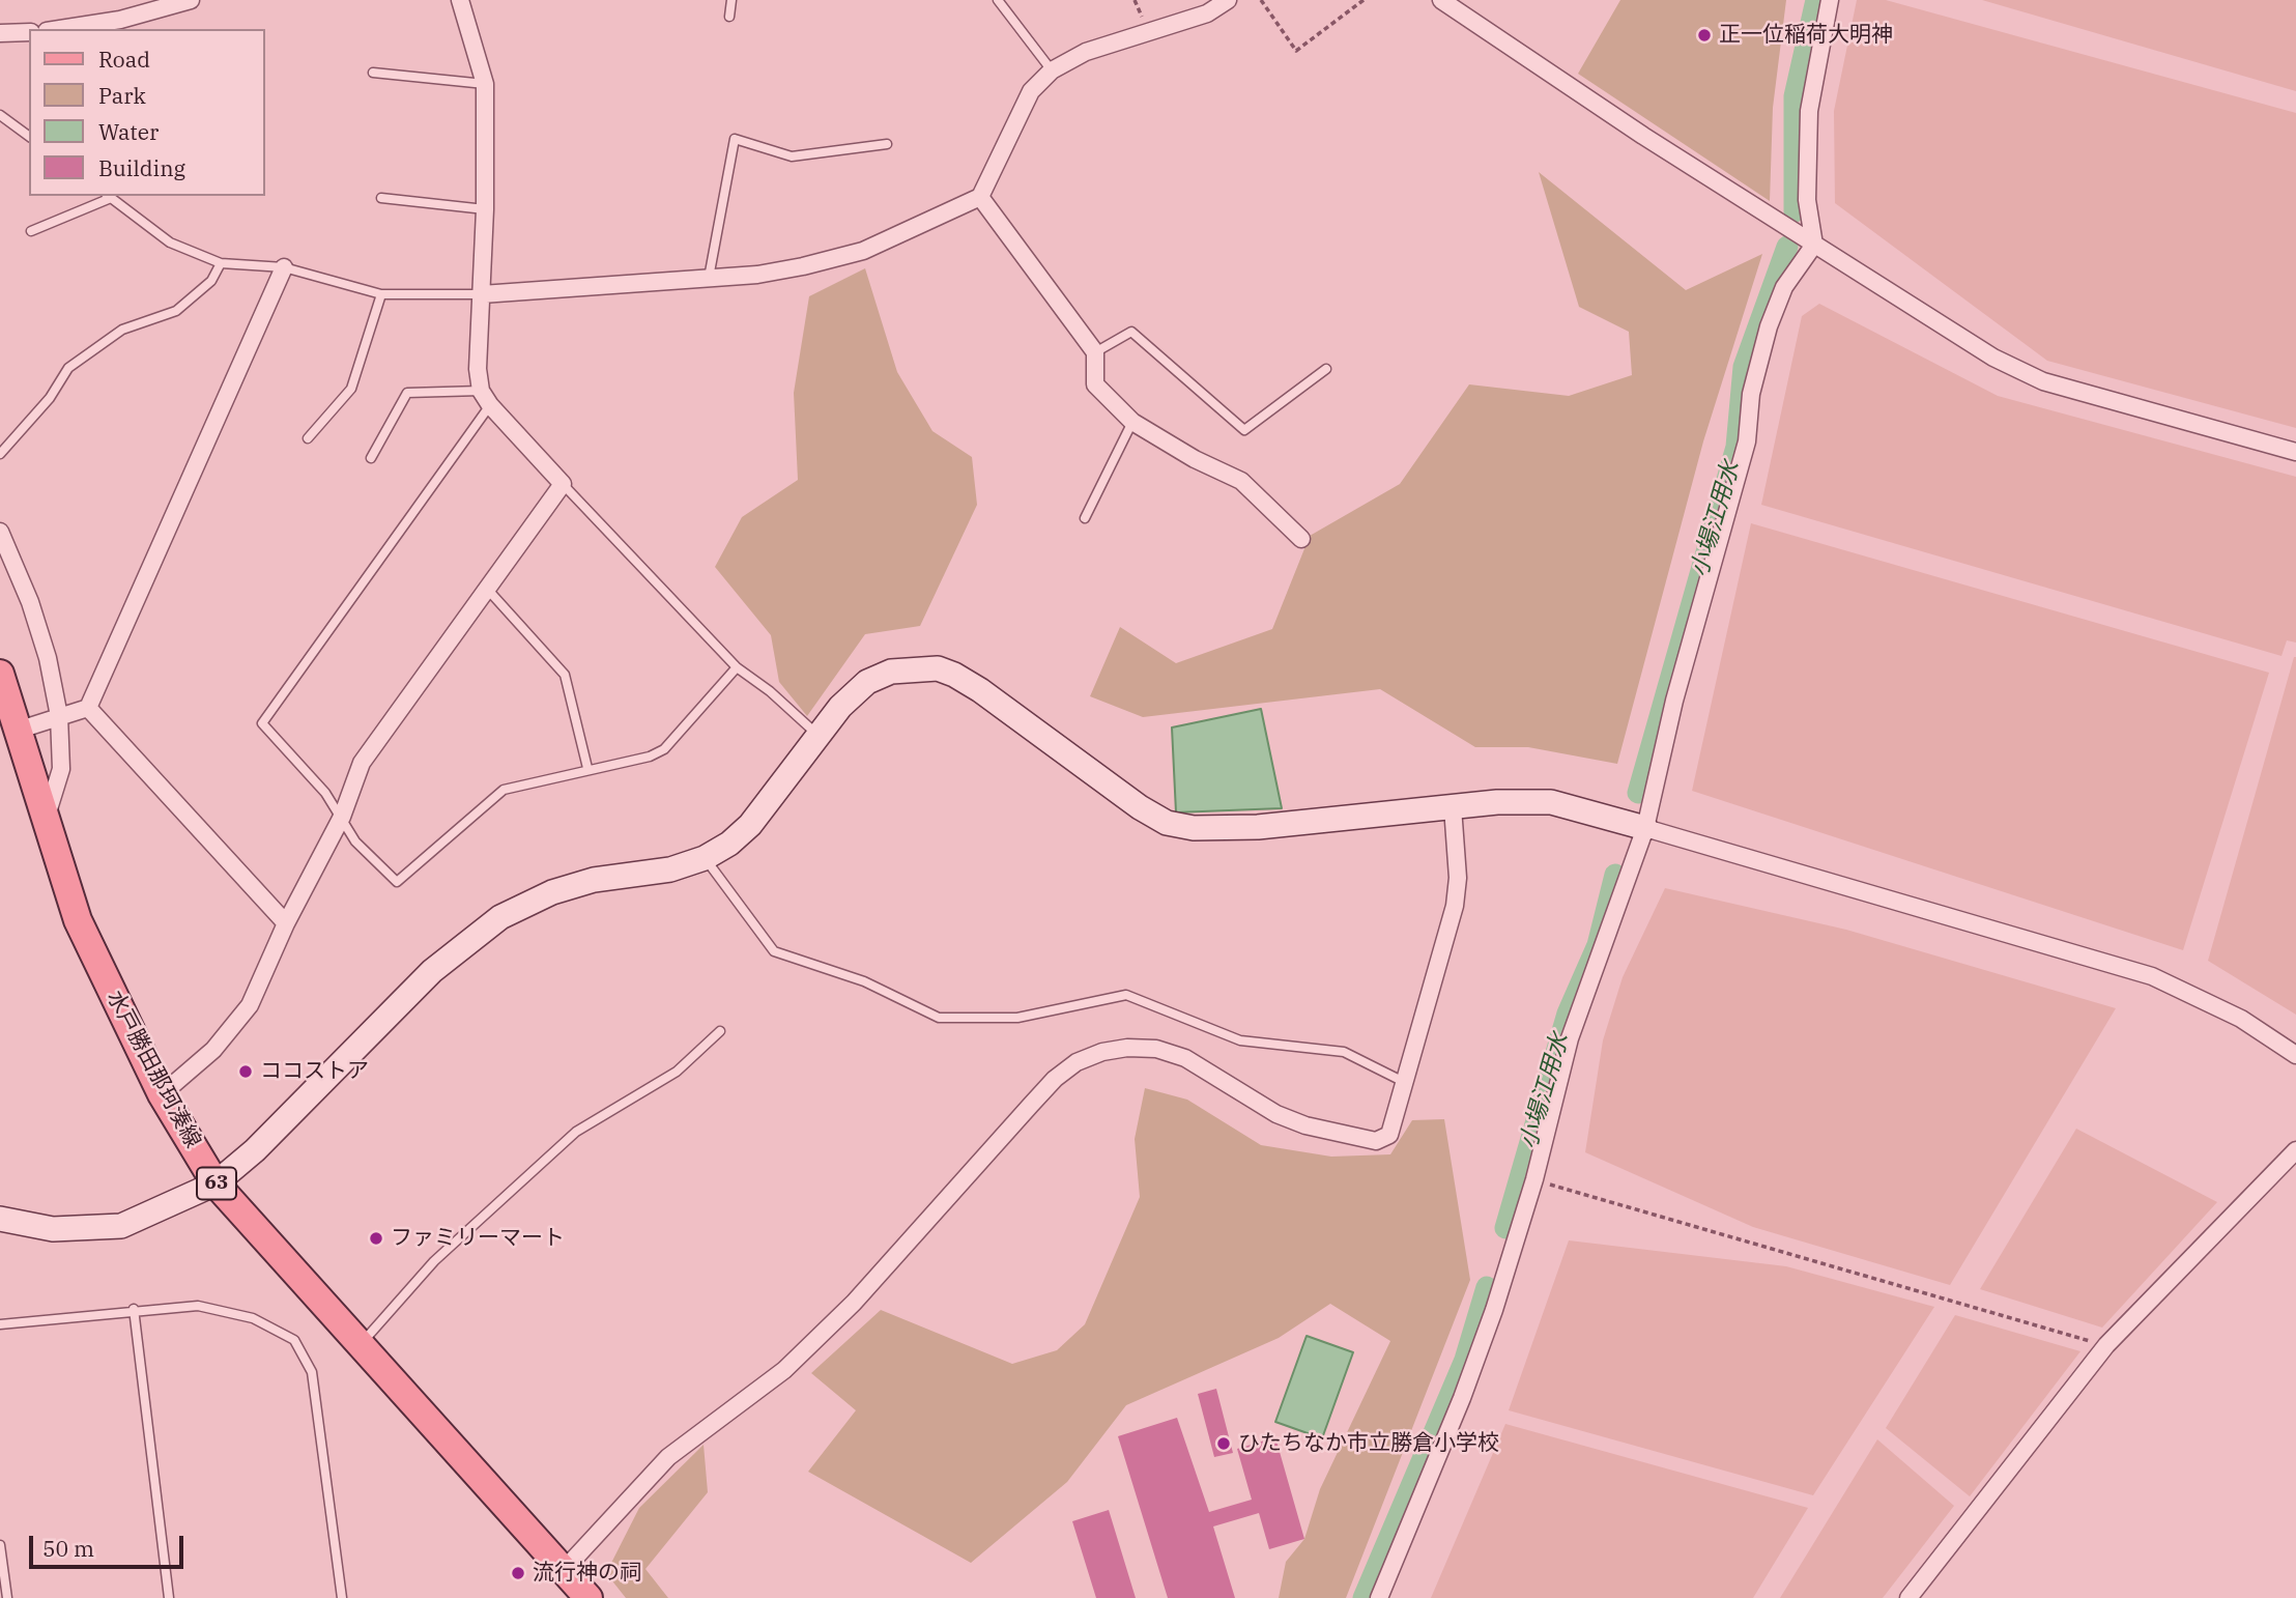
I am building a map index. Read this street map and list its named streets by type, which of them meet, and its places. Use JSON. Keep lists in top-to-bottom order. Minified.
{"streets":{"main road":["水戸勝田那珂湊線","63"]},"water":["小場江用水"],"places":["正一位稲荷大明神","ココストア","ファミリーマート","ひたちなか市立勝倉小学校","流行神の祠"],"legend":["Road","Park","Water","Building"],"scale_bar":"50 m"}
